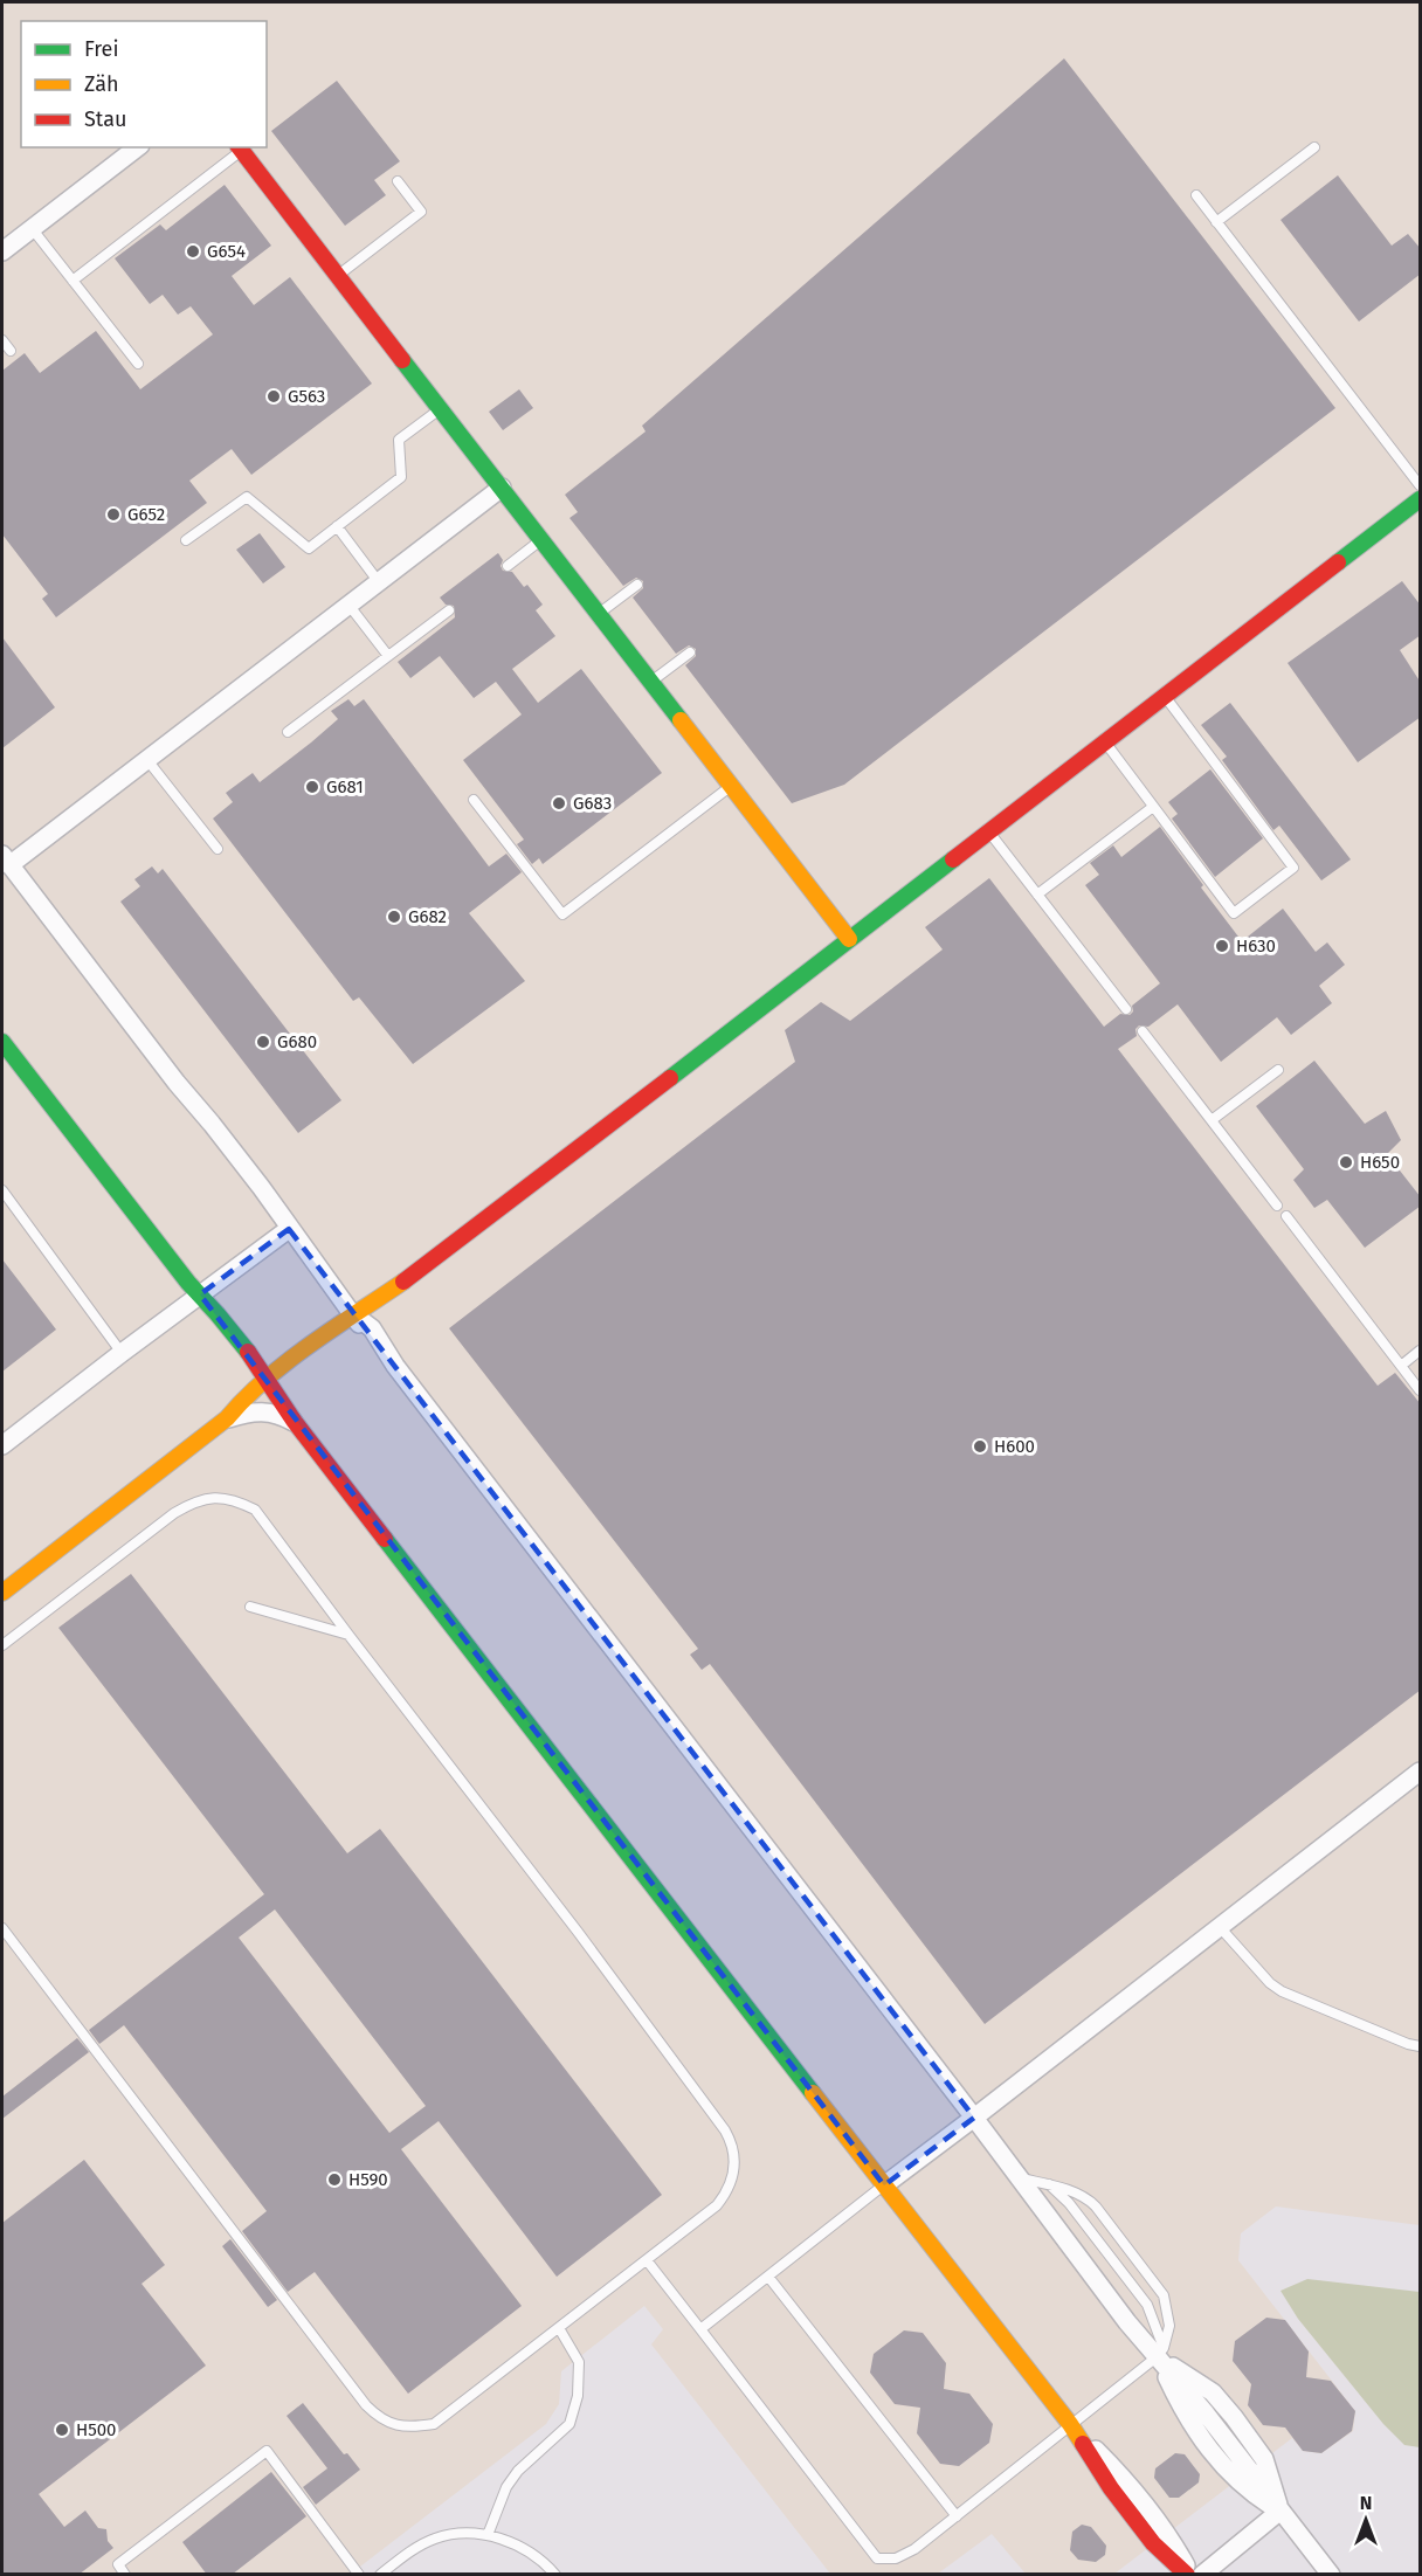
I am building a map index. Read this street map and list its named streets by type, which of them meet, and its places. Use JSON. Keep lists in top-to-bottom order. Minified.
{"places":["G654","G563","G652","G681","G683","G682","H630","G680","H650","H600","H590","H500"],"legend":["Frei","Zäh","Stau"],"north":"top"}
